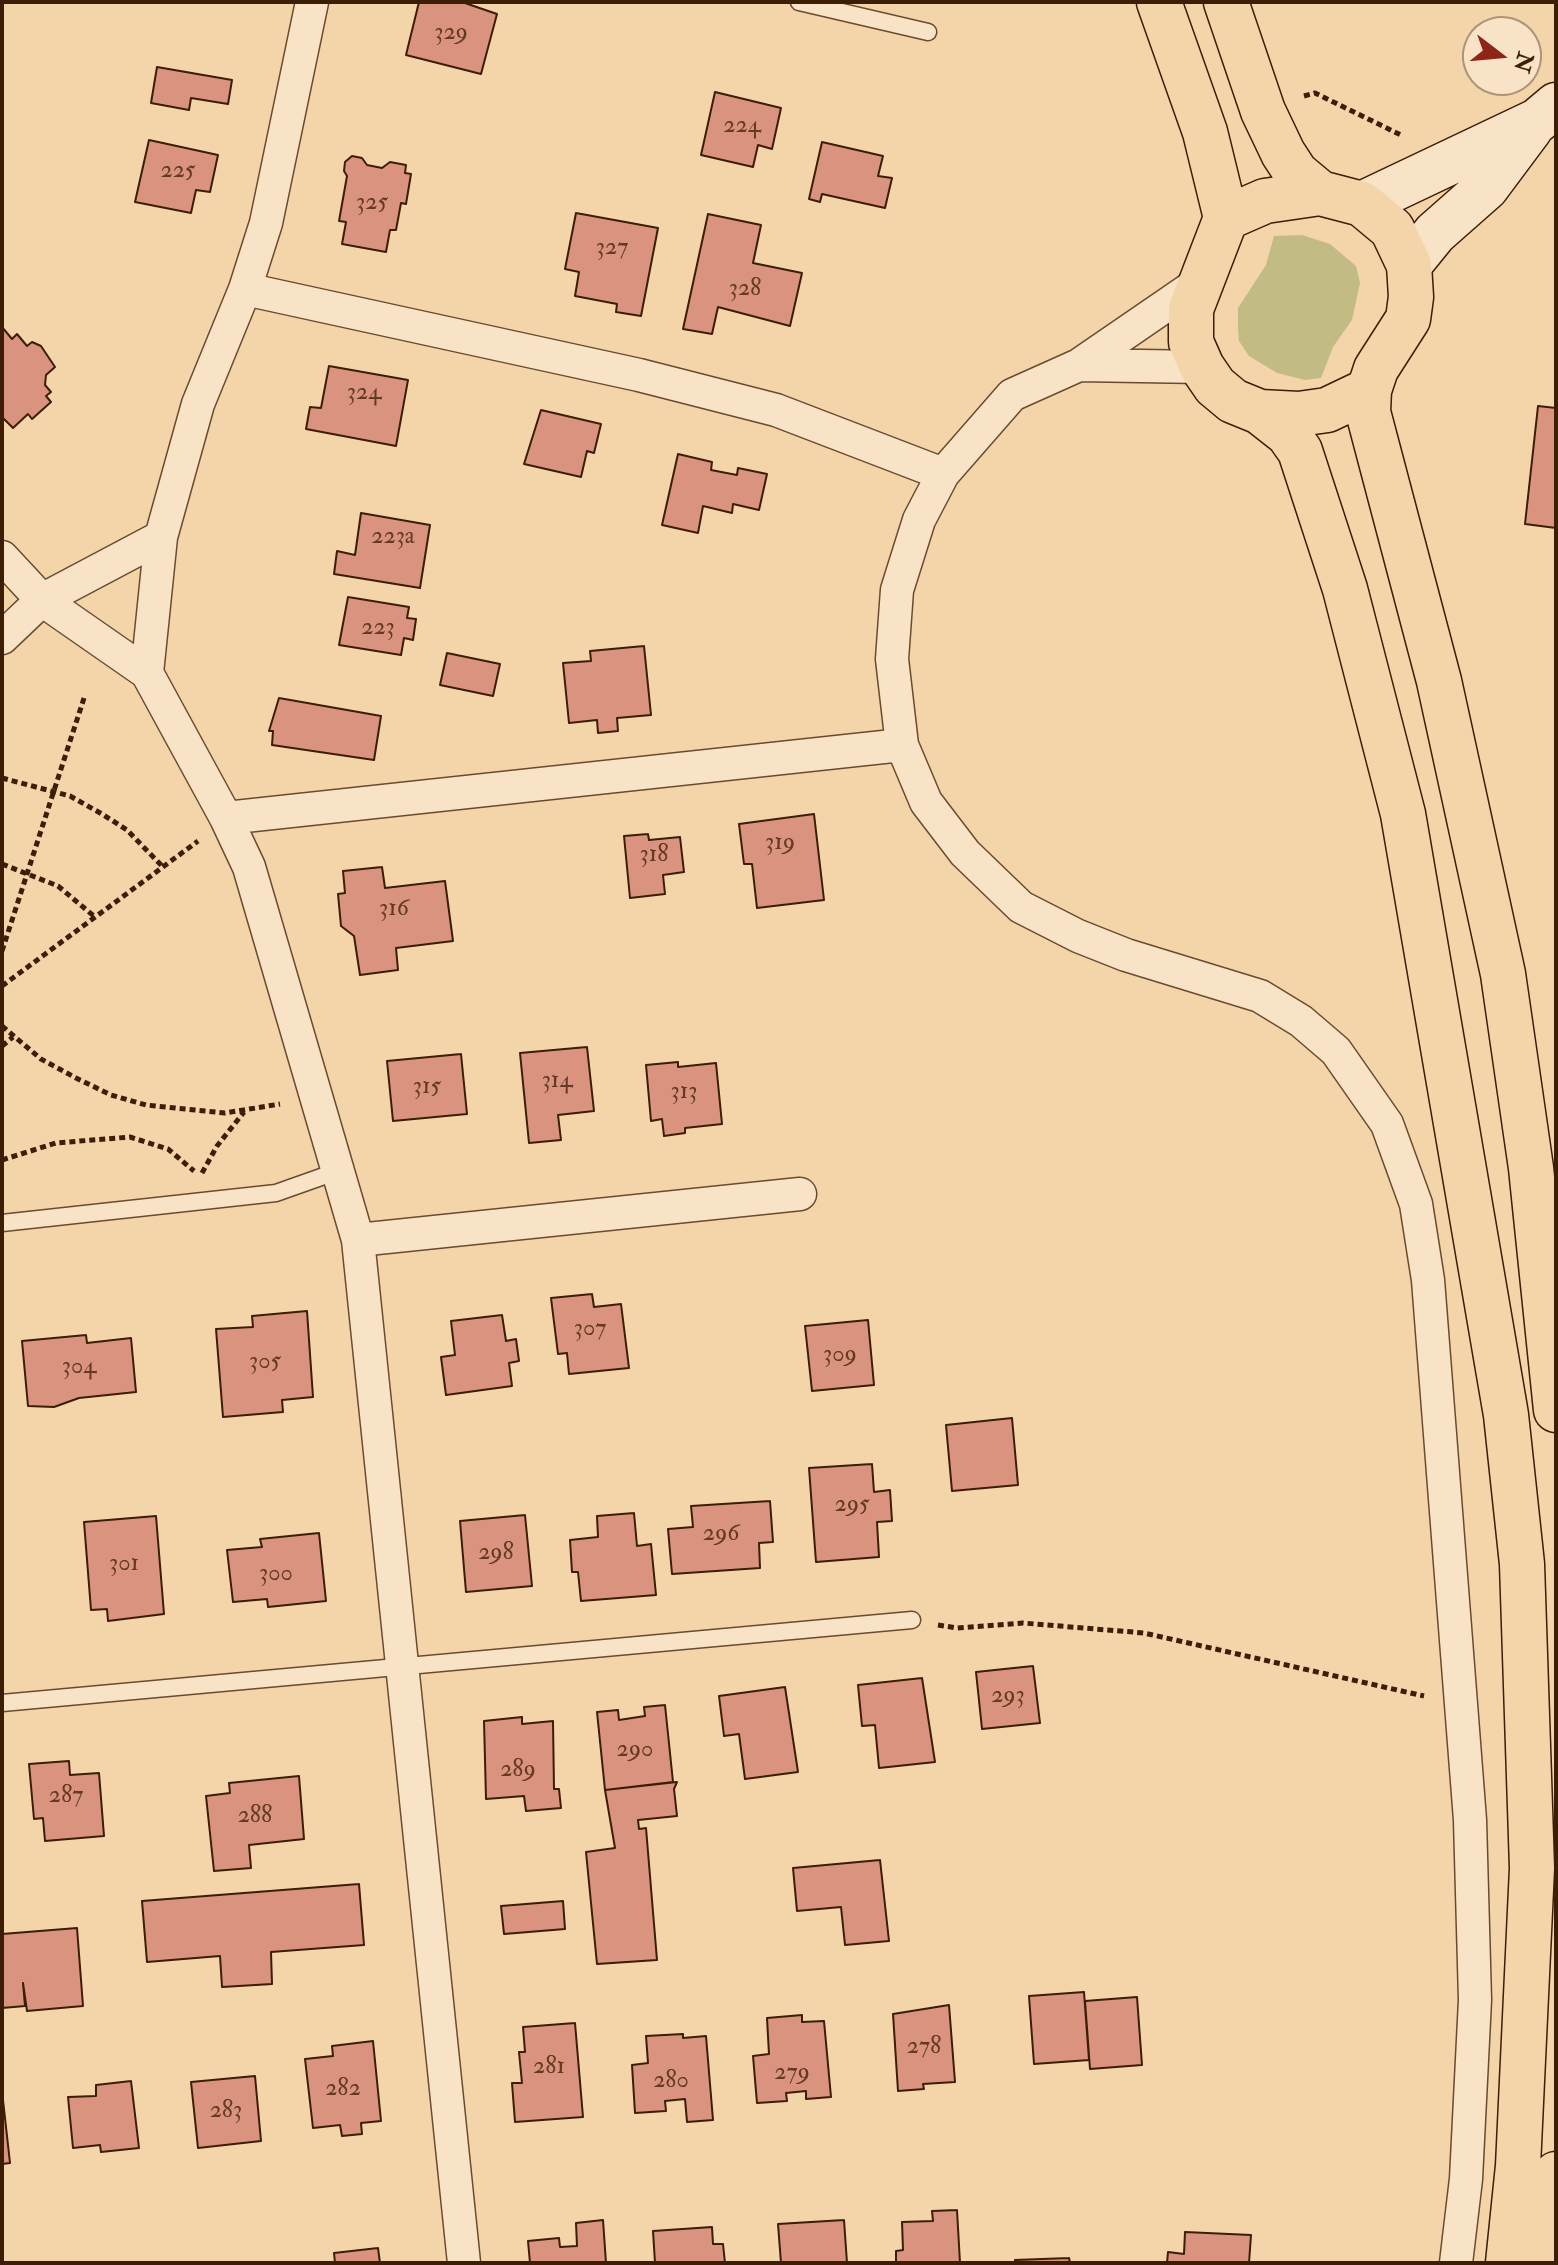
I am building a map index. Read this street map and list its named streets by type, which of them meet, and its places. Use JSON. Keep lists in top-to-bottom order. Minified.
{"house_numbers":["329","224","225","325","327","328","324","223a","223","319","318","316","314","315","313","307","309","305","304","295","296","298","301","300","293","290","289","287","288","278","281","279","280","282","283"],"north":"right"}
